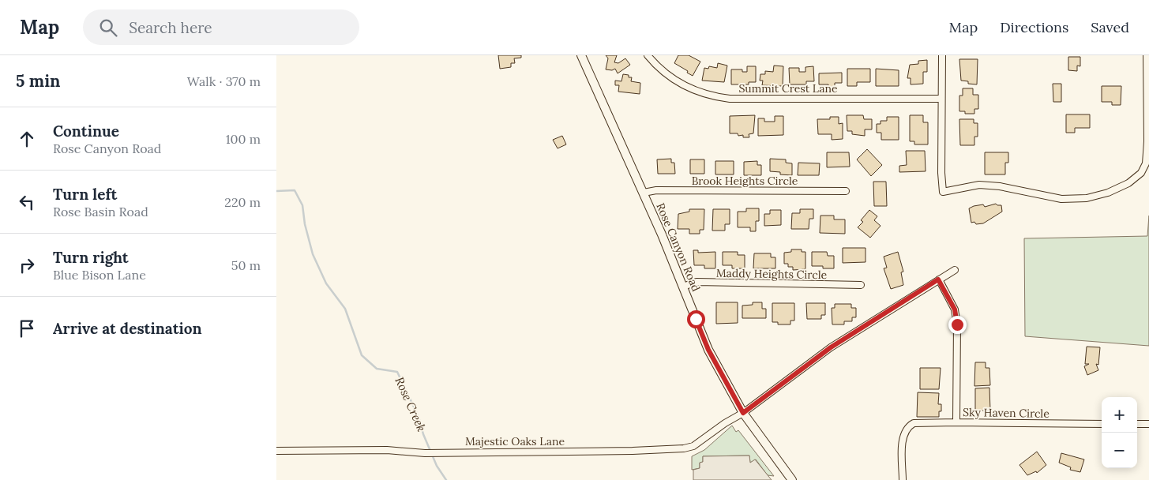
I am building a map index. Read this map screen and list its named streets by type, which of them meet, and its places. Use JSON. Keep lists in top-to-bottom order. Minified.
{"streets":{"street":["Summit Crest Lane","Brook Heights Circle","Rose Canyon Road","Maddy Heights Circle","Sky Haven Circle","Majestic Oaks Lane"]},"crossings":[["Brook Heights Circle","Rose Canyon Road"],["Rose Canyon Road","Maddy Heights Circle"],["Rose Canyon Road","Majestic Oaks Lane"]],"water":["Rose Creek"],"page":{"header":"Map","search":"Search here","nav":["Map","Directions","Saved"],"heading":["5 min","Walk · 370 m"],"list":[["Continue","Rose Canyon Road","100 m"],["Turn left","Rose Basin Road","220 m"],["Turn right","Blue Bison Lane","50 m"],"Arrive at destination"],"map_buttons":["+","−"]}}
